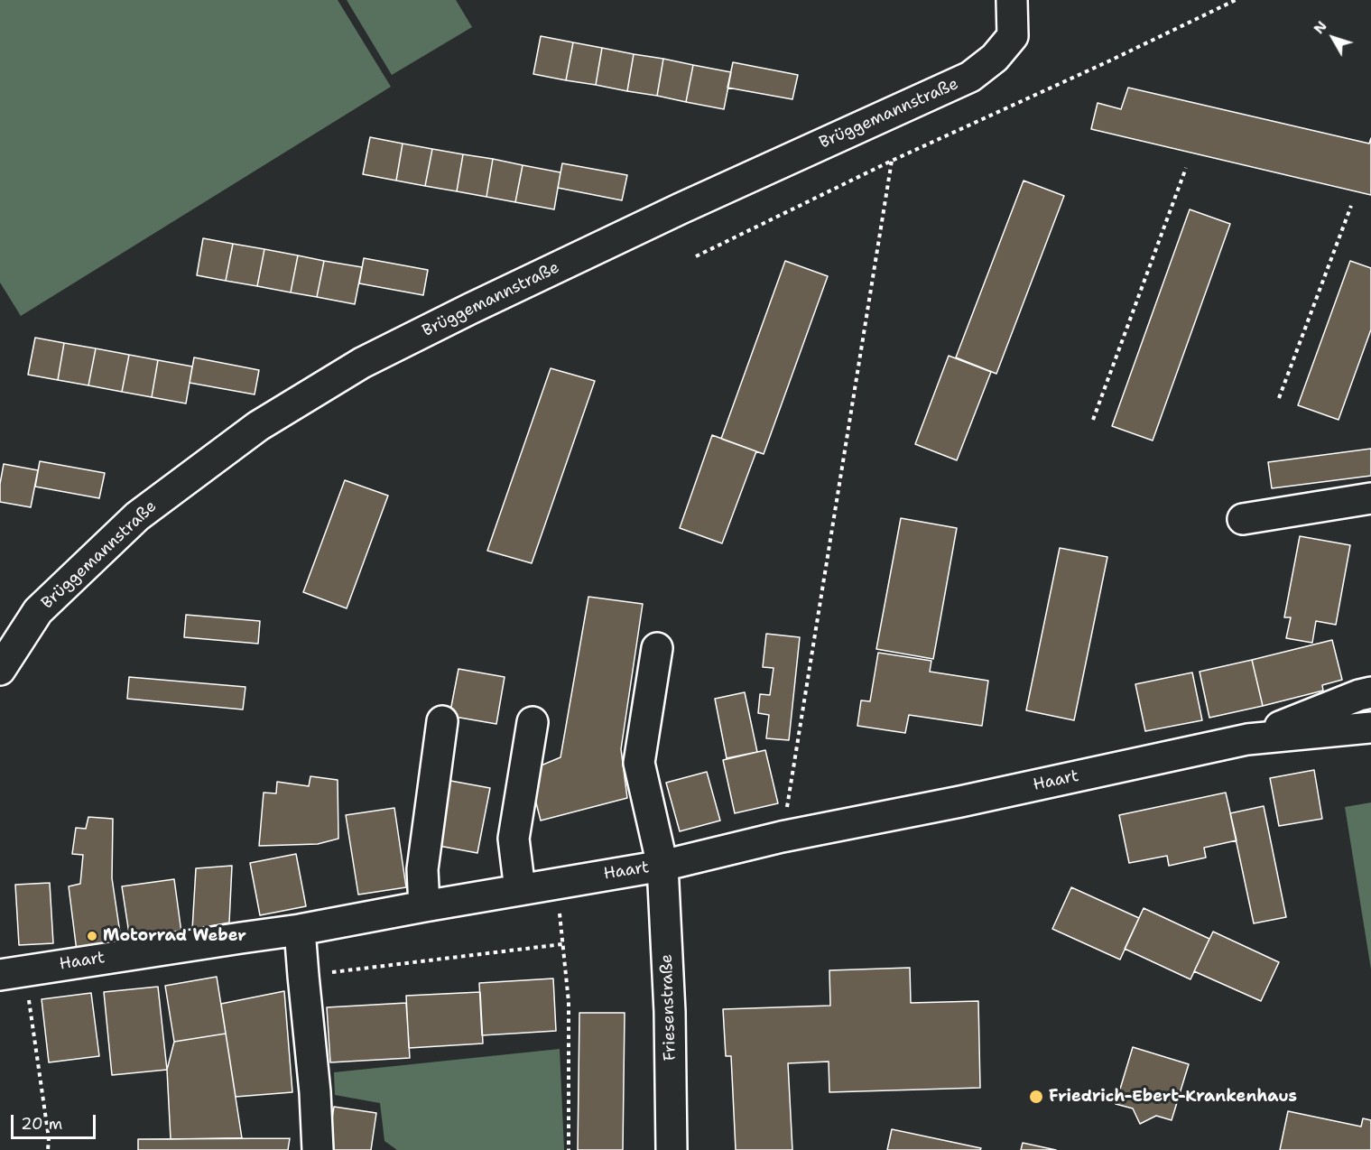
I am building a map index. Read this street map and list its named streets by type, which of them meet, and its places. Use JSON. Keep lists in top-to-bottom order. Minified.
{"streets":{"street":["Brüggemannstraße","Haart","Friesenstraße"]},"crossings":[["Haart","Friesenstraße"]],"places":["Motorrad Weber","Friedrich-Ebert-Krankenhaus"],"scale_bar":"20 m","north":"top left"}
